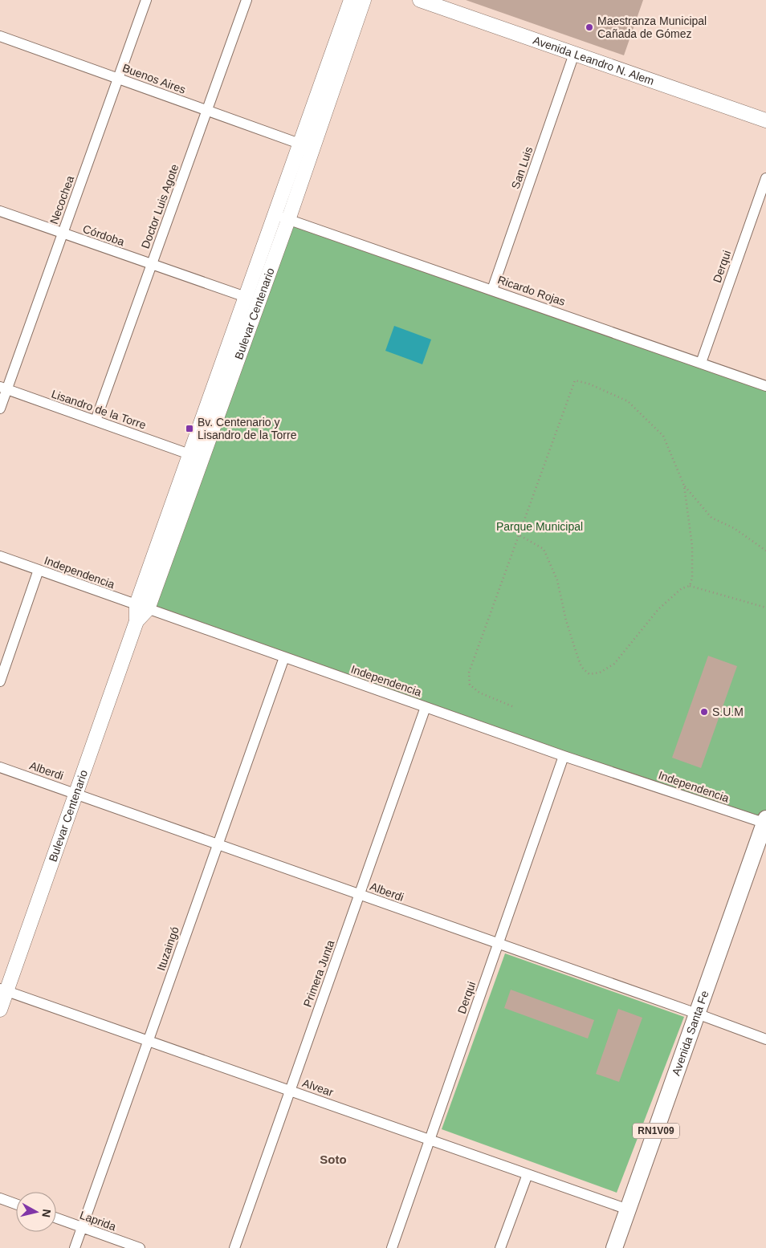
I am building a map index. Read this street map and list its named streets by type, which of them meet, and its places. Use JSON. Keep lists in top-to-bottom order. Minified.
{"streets":{"main road":["Avenida Leandro N. Alem","Bulevar Centenario","Avenida Santa Fe","RN1V09"],"street":["Buenos Aires","San Luis","Necochea","Doctor Luis Agote","Córdoba","Derqui","Ricardo Rojas","Lisandro de la Torre","Independencia","Alberdi","Ituzaingó","Primera Junta","Alvear","Laprida"]},"crossings":[["Avenida Leandro N. Alem","San Luis"],["Buenos Aires","Necochea"],["Buenos Aires","Doctor Luis Agote"],["Buenos Aires","Bulevar Centenario"],["San Luis","Ricardo Rojas"],["Necochea","Córdoba"],["Necochea","Lisandro de la Torre"],["Doctor Luis Agote","Córdoba"],["Doctor Luis Agote","Lisandro de la Torre"],["Córdoba","Bulevar Centenario"],["Derqui","Ricardo Rojas"],["Derqui","Independencia"],["Derqui","Alberdi"],["Derqui","Alvear"],["Ricardo Rojas","Bulevar Centenario"],["Bulevar Centenario","Lisandro de la Torre"],["Bulevar Centenario","Independencia"],["Bulevar Centenario","Alberdi"],["Bulevar Centenario","Alvear"],["Independencia","Ituzaingó"],["Independencia","Primera Junta"],["Independencia","Avenida Santa Fe"],["Alberdi","Ituzaingó"],["Alberdi","Primera Junta"],["Alberdi","Avenida Santa Fe"],["Ituzaingó","Alvear"],["Ituzaingó","Laprida"],["Primera Junta","Alvear"],["Avenida Santa Fe","Alvear"]],"districts":["Soto"],"parks":["Parque Municipal"],"places":{"other":["Maestranza Municipal Cañada de Gómez","S.U.M"],"transit":["Bv. Centenario y Lisandro de la Torre"]},"north":"right"}
